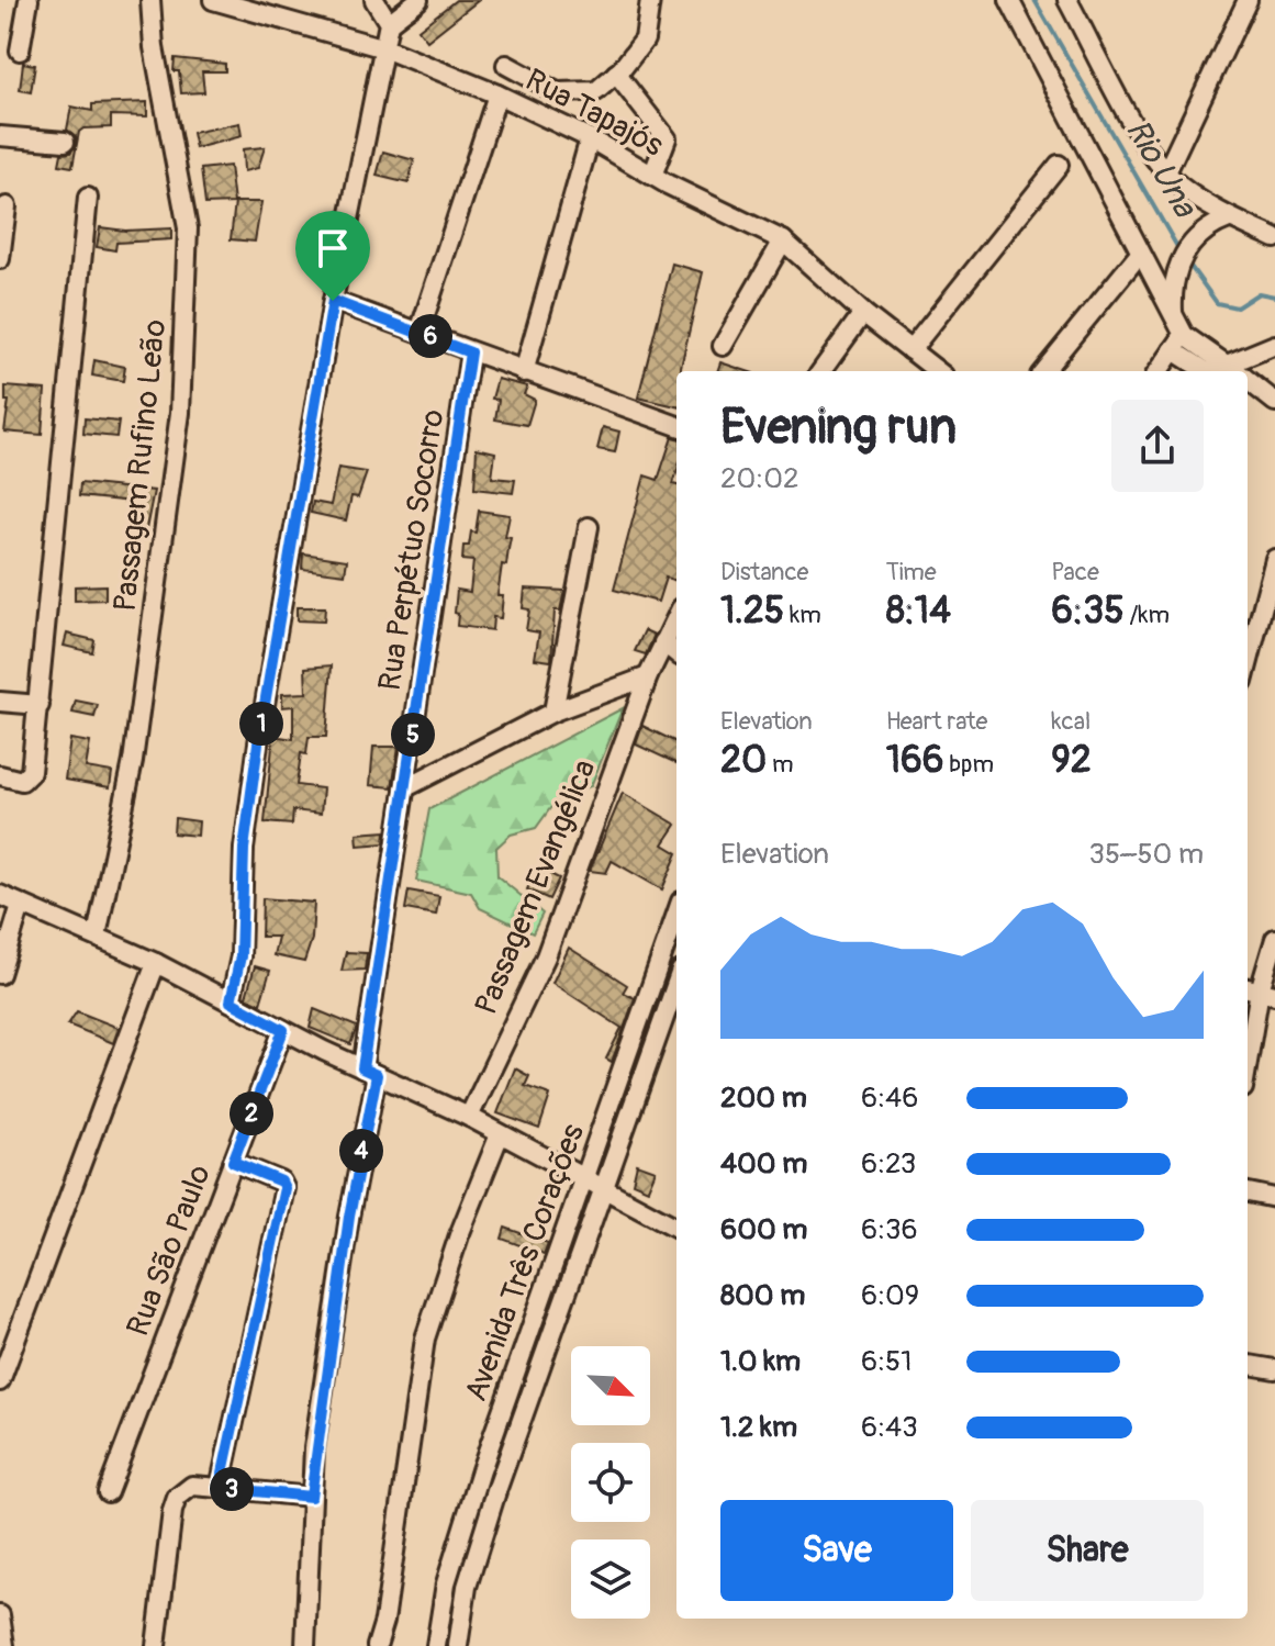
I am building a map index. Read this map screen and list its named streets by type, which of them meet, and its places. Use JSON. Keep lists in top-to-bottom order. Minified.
{"streets":{"street":["Rua Tapajós","Passagem Rufino Leão","Rua Perpétuo Socorro","Passagem Evangélica","Rua São Paulo","Avenida Três Corações"]},"crossings":[["Rua Perpétuo Socorro","Passagem Evangélica"]],"water":["Rio Una"],"north":"bottom right","page":{"pins":["6","1","5","2","4","3"],"heading":["Evening run","20:02"],"stats":[["Distance","1.25 km"],["Time","8:14"],["Pace","6:35 /km"],["Elevation","20 m"],["Heart rate","166 bpm"],["kcal","92"]],"chart":["Elevation","35–50 m"],"list":[{"name":"200 m","note":"6:46"},{"name":"400 m","note":"6:23"},{"name":"600 m","note":"6:36"},{"name":"800 m","note":"6:09"},{"name":"1.0 km","note":"6:51"},{"name":"1.2 km","note":"6:43"}],"buttons":["Save","Share"]}}
